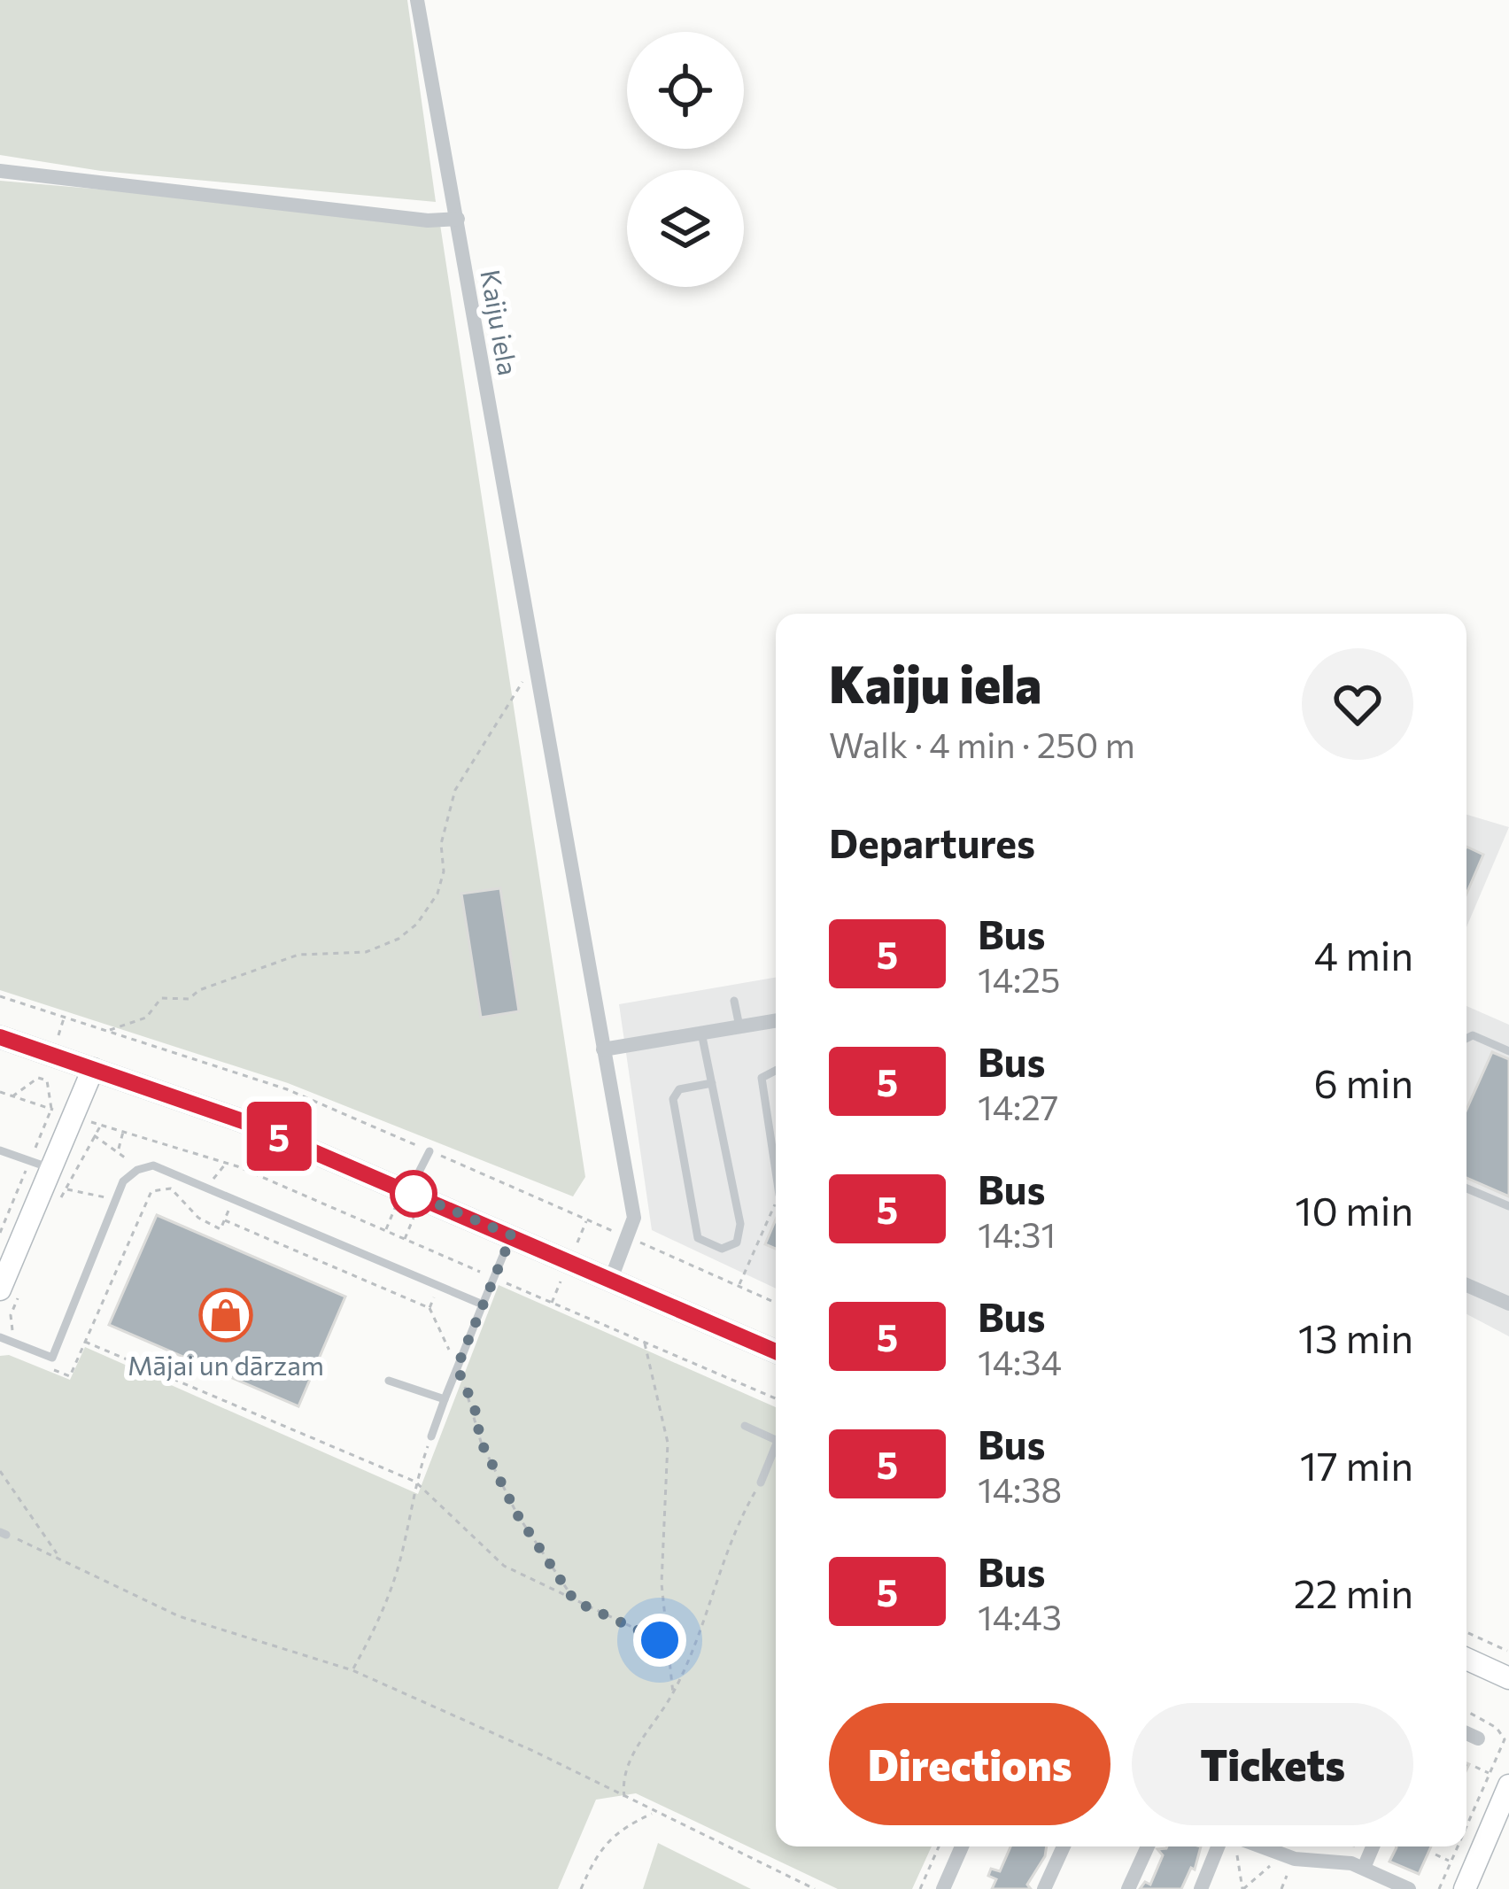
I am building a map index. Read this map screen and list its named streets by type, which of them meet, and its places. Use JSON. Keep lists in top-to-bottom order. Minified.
{"streets":{"street":["Kaiju iela"]},"places":{"shop":["Mājai un dārzam"]},"lines":["bus line 5"],"page":{"on_map":"5","heading":[["Kaiju iela","Walk · 4 min · 250 m"],"Departures"],"list":[{"mark":"5","name":"Bus","note":"14:25","value":"4 min"},{"mark":"5","name":"Bus","note":"14:27","value":"6 min"},{"mark":"5","name":"Bus","note":"14:31","value":"10 min"},{"mark":"5","name":"Bus","note":"14:34","value":"13 min"},{"mark":"5","name":"Bus","note":"14:38","value":"17 min"},{"mark":"5","name":"Bus","note":"14:43","value":"22 min"}],"buttons":["Directions","Tickets"]}}
